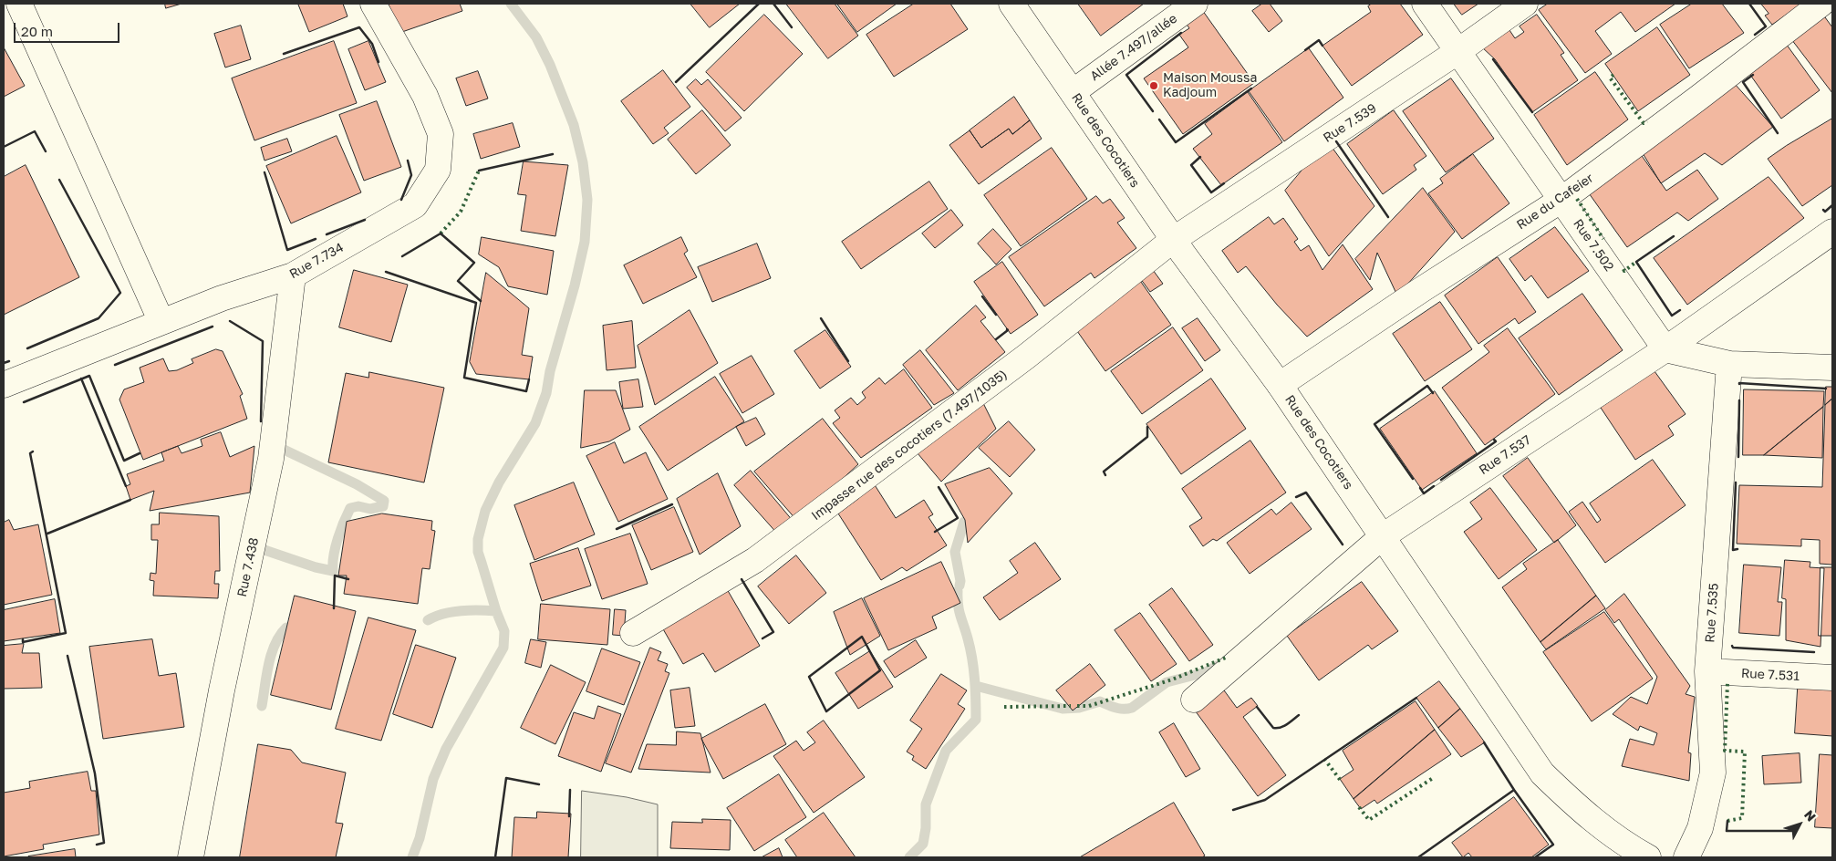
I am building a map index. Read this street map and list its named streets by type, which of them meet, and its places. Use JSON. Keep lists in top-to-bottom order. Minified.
{"streets":{"street":["Allée 7.497/allée","Rue 7.539","Rue des Cocotiers","Rue du Cafeier","Rue 7.502","Rue 7.734","Impasse rue des cocotiers (7.497/1035)","Rue 7.537","Rue 7.438","Rue 7.535","Rue 7.531"]},"crossings":[["Allée 7.497/allée","Rue des Cocotiers"],["Rue 7.539","Rue des Cocotiers"],["Rue 7.539","Rue 7.502"],["Rue 7.539","Impasse rue des cocotiers (7.497/1035)"],["Rue des Cocotiers","Rue du Cafeier"],["Rue des Cocotiers","Impasse rue des cocotiers (7.497/1035)"],["Rue des Cocotiers","Rue 7.537"],["Rue du Cafeier","Rue 7.502"],["Rue 7.502","Rue 7.537"],["Rue 7.734","Rue 7.438"],["Rue 7.535","Rue 7.531"]],"places":["Maison Moussa Kadjoum"],"scale_bar":"20 m","north":"top right"}
